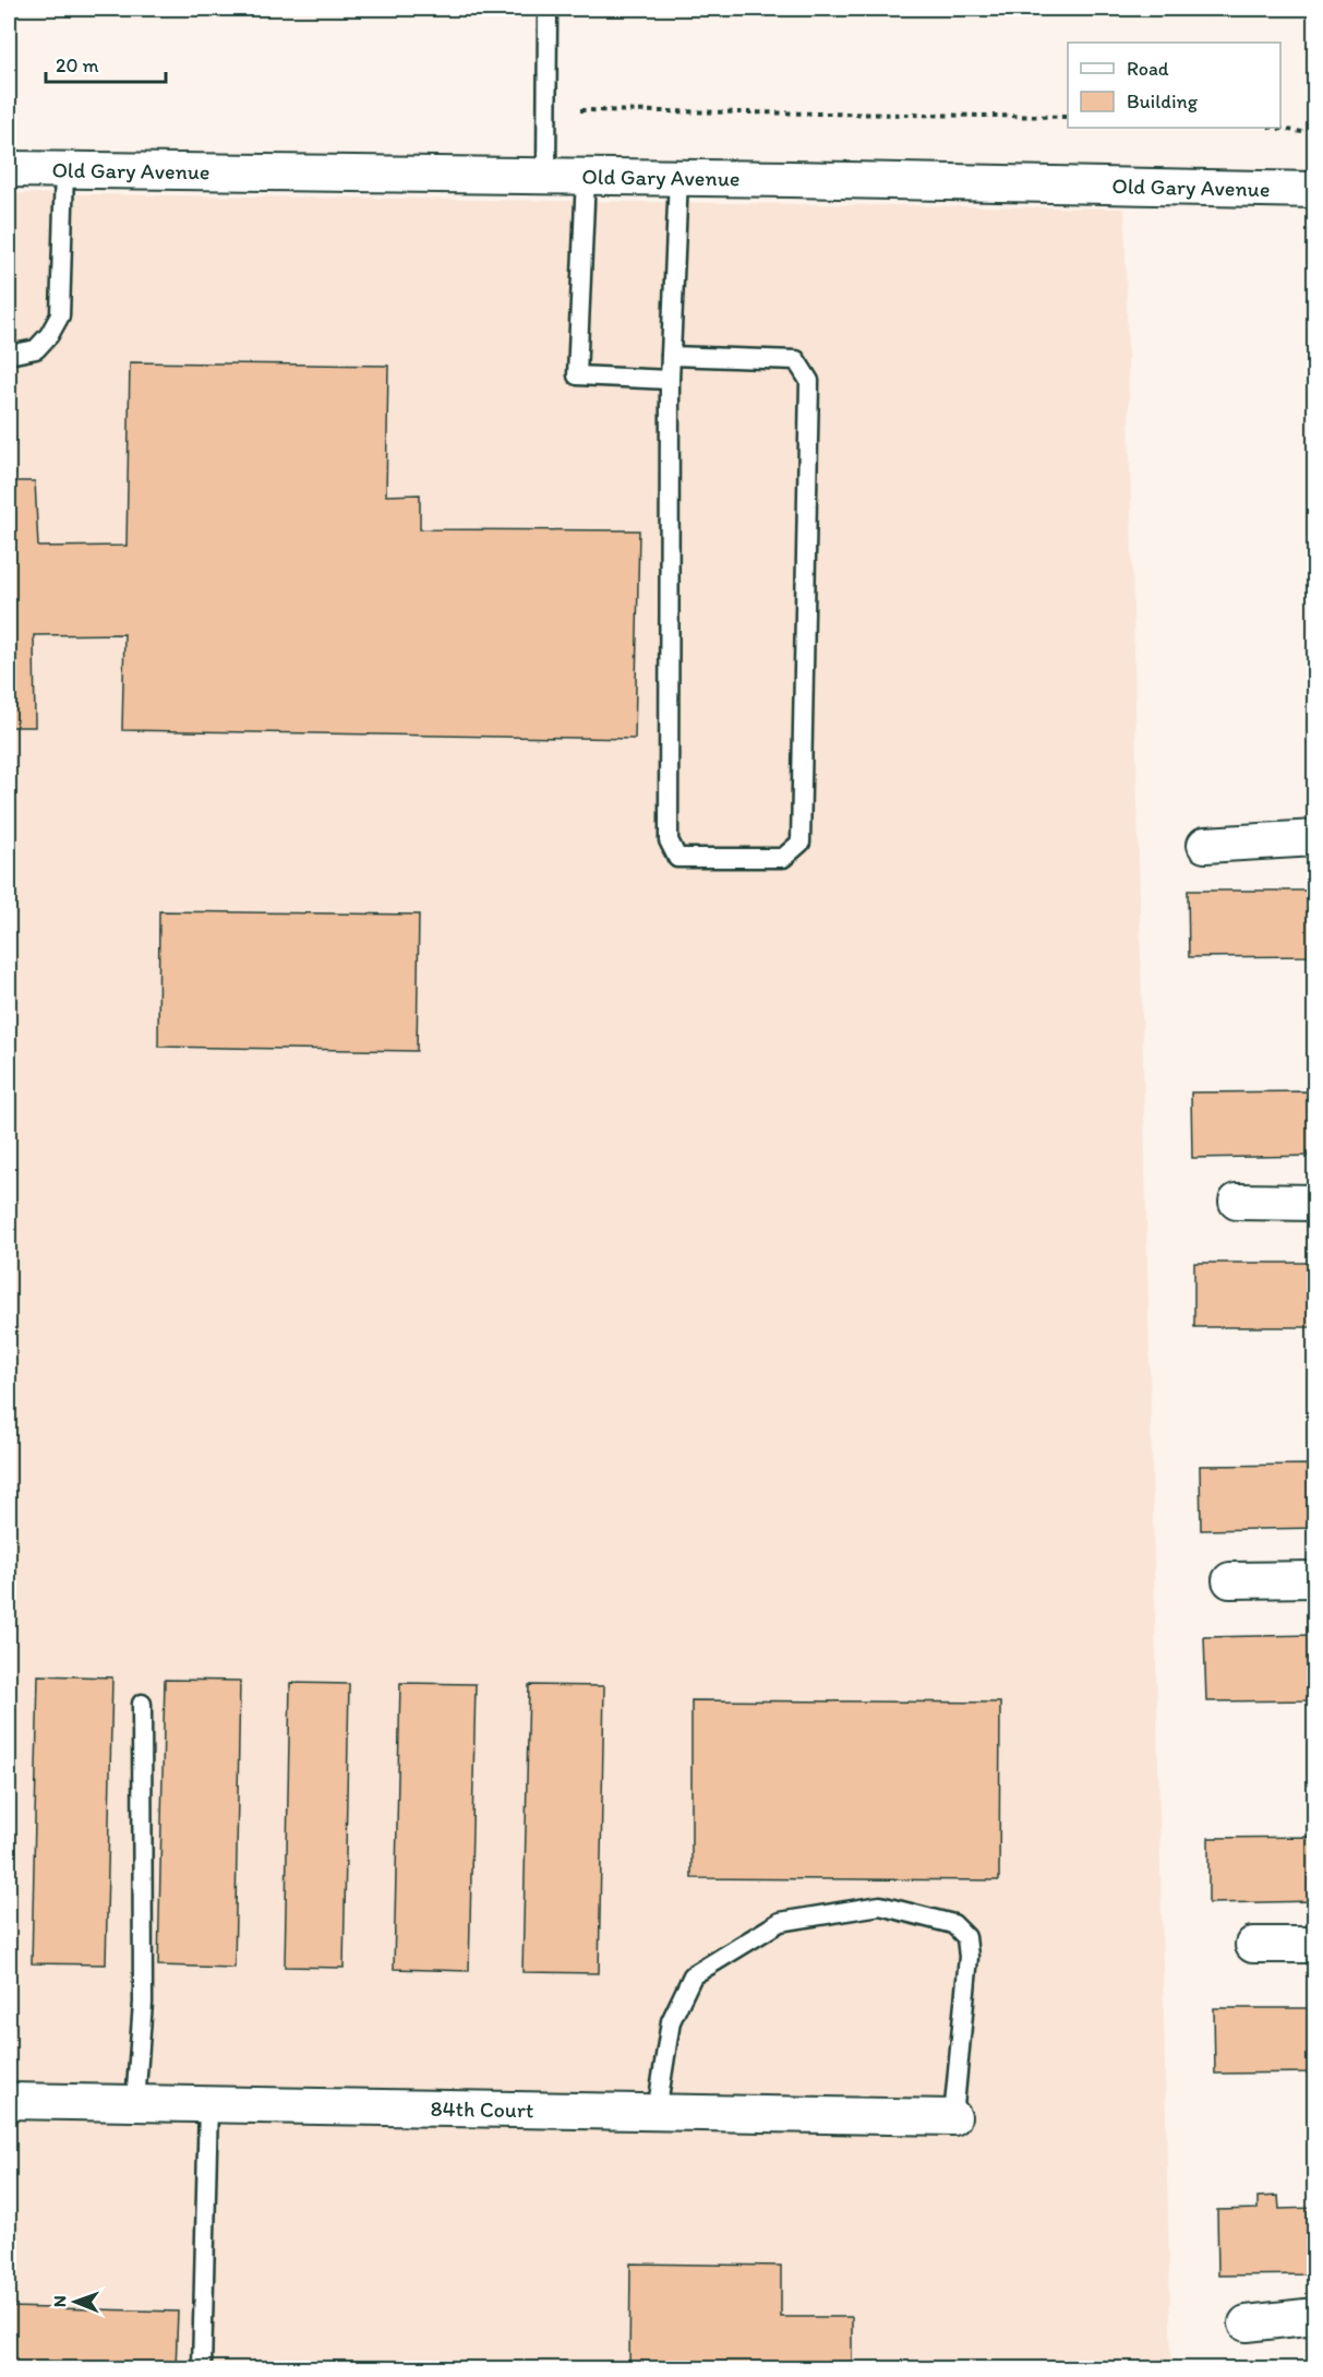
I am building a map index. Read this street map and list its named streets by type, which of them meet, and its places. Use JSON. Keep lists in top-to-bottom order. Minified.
{"streets":{"street":["Old Gary Avenue","84th Court"]},"legend":["Road","Building"],"scale_bar":"20 m","north":"left"}
